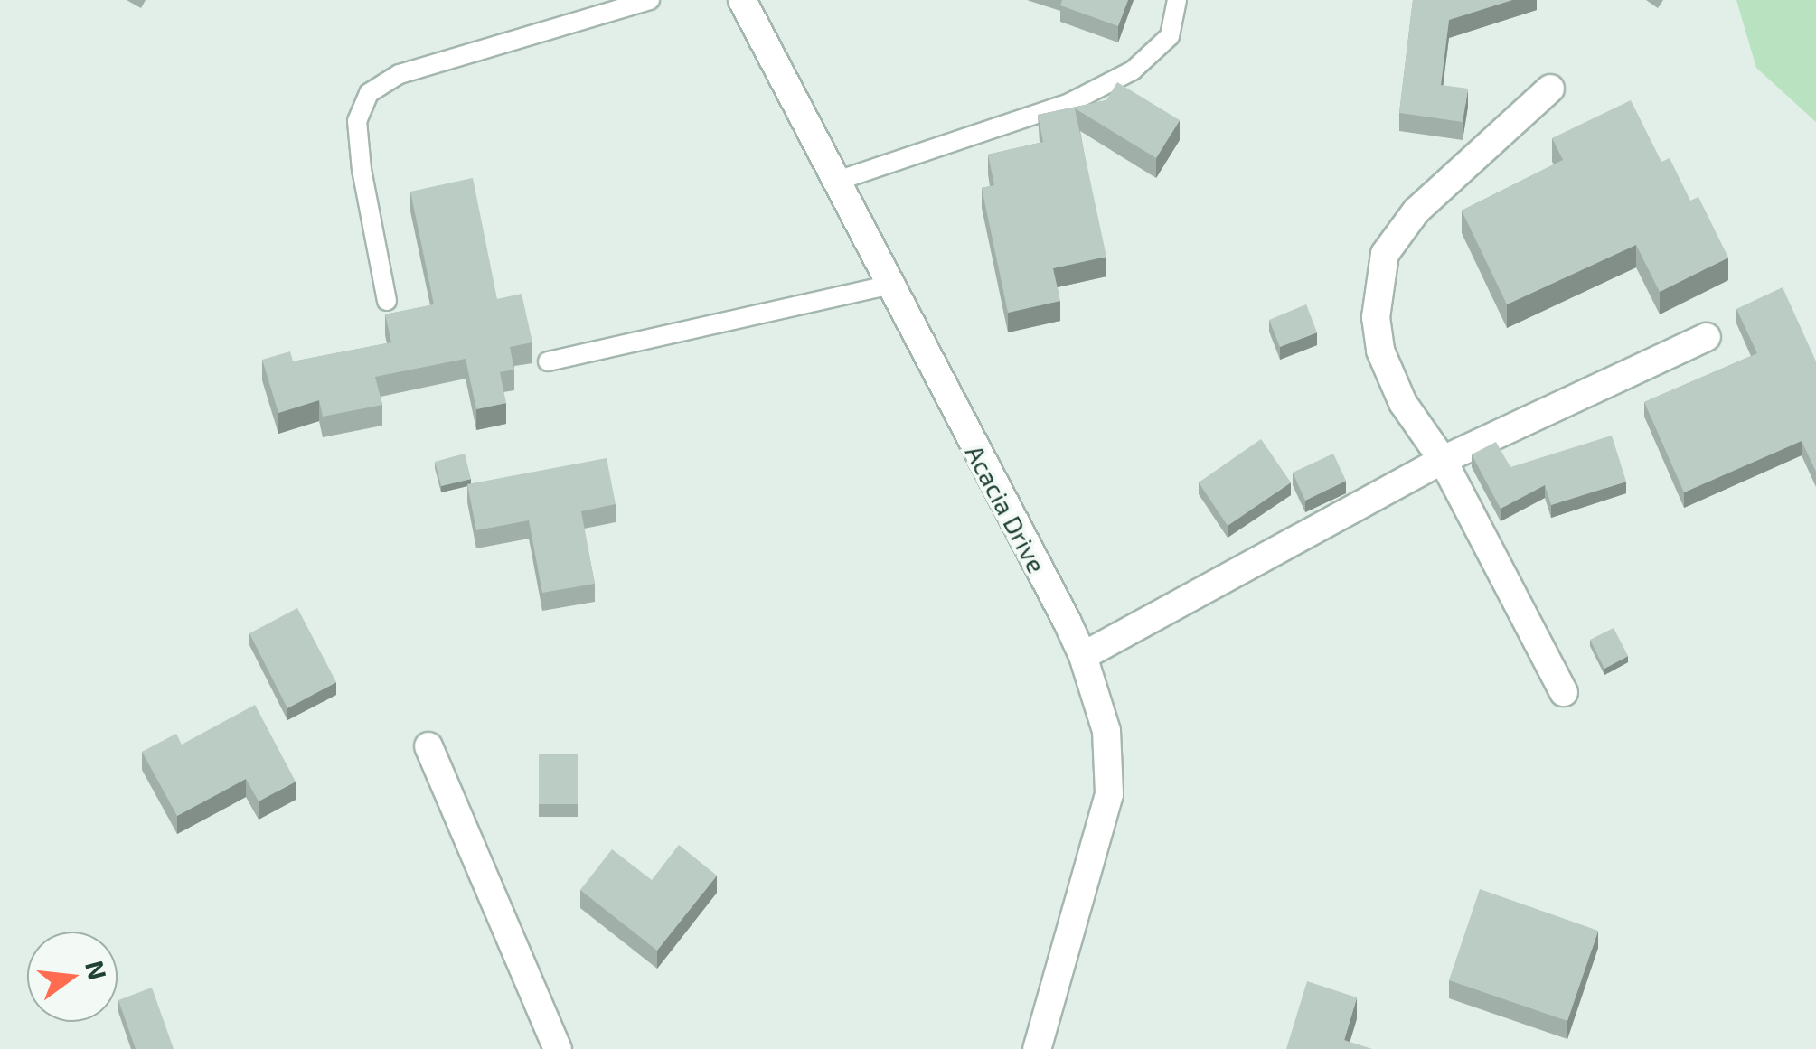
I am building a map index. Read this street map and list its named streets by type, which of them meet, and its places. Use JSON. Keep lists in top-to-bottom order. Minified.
{"streets":{"street":["Acacia Drive"]},"north":"right"}
